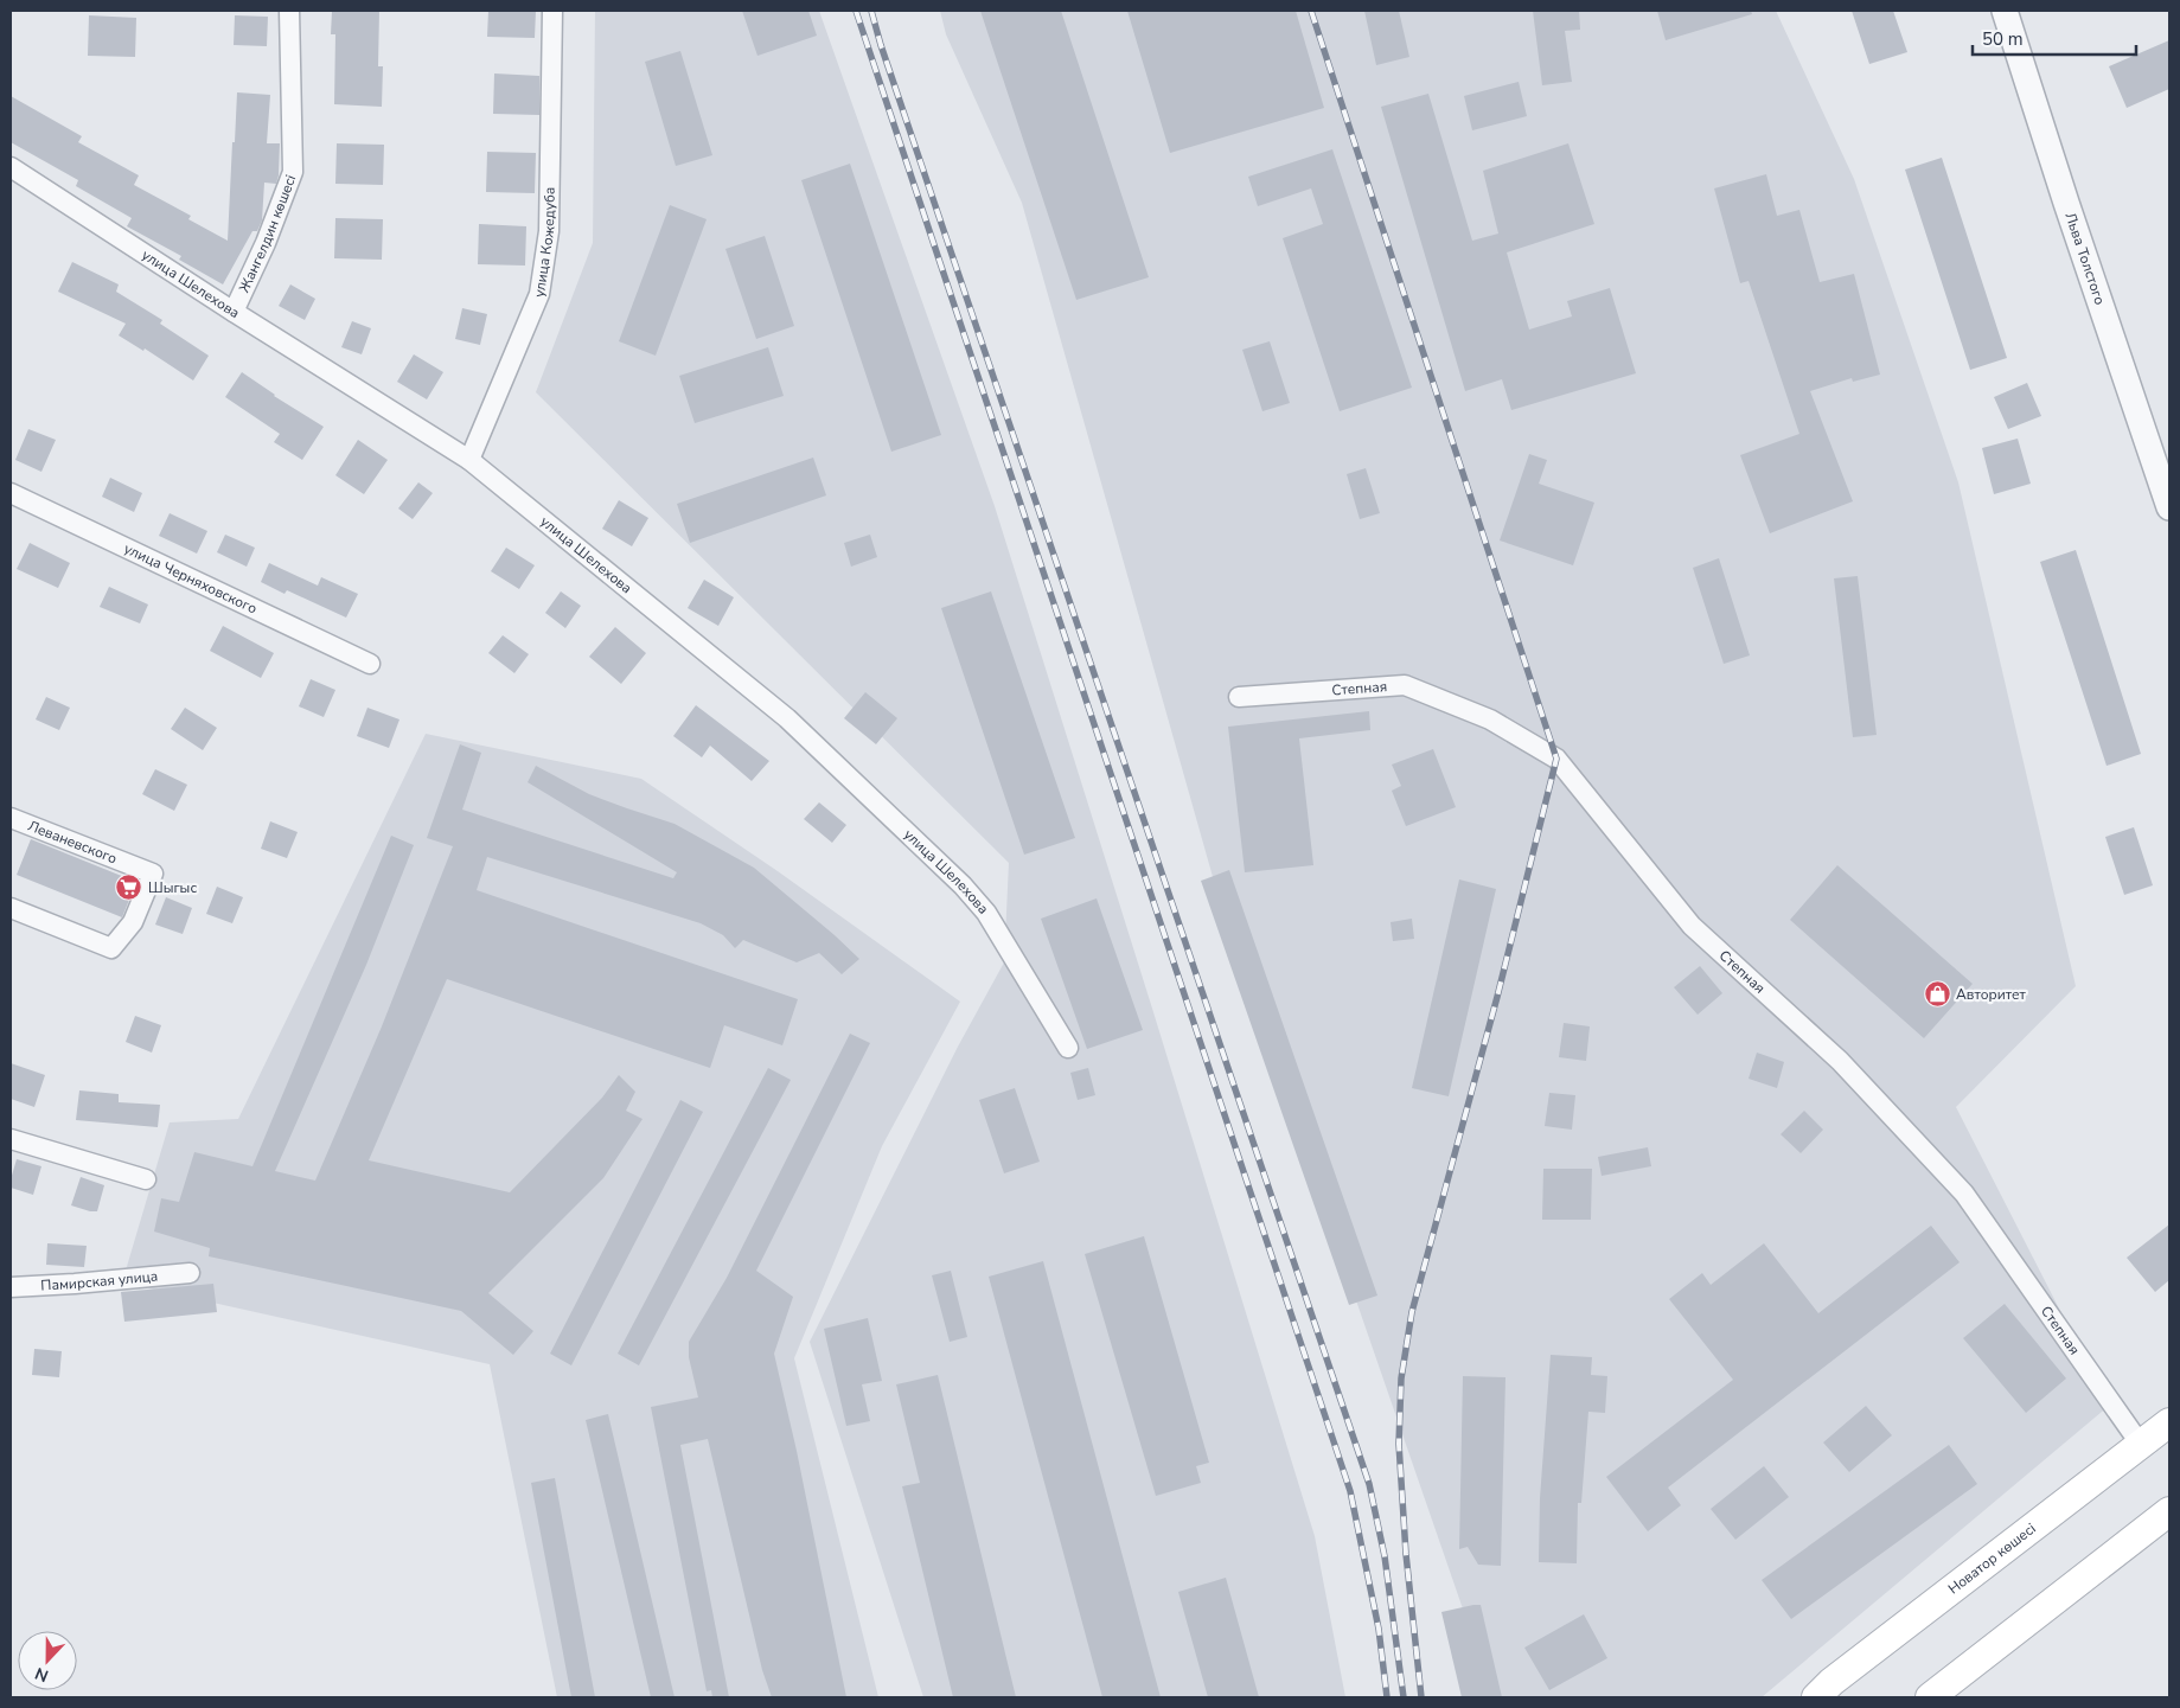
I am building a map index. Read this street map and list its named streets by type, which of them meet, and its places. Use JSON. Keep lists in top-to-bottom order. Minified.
{"streets":{"main road":["Новатор көшесі"],"street":["Жангелдин көшесі","улица Кожедуба","Льва Толстого","улица Шелехова","улица Черняховского","Степная","Леваневского","Памирская улица"]},"crossings":[["Жангелдин көшесі","улица Шелехова"],["улица Кожедуба","улица Шелехова"],["Степная","Новатор көшесі"]],"places":{"supermarket":["Шыгыс"],"shop":["Авторитет"]},"scale_bar":"50 m","north":"bottom"}
